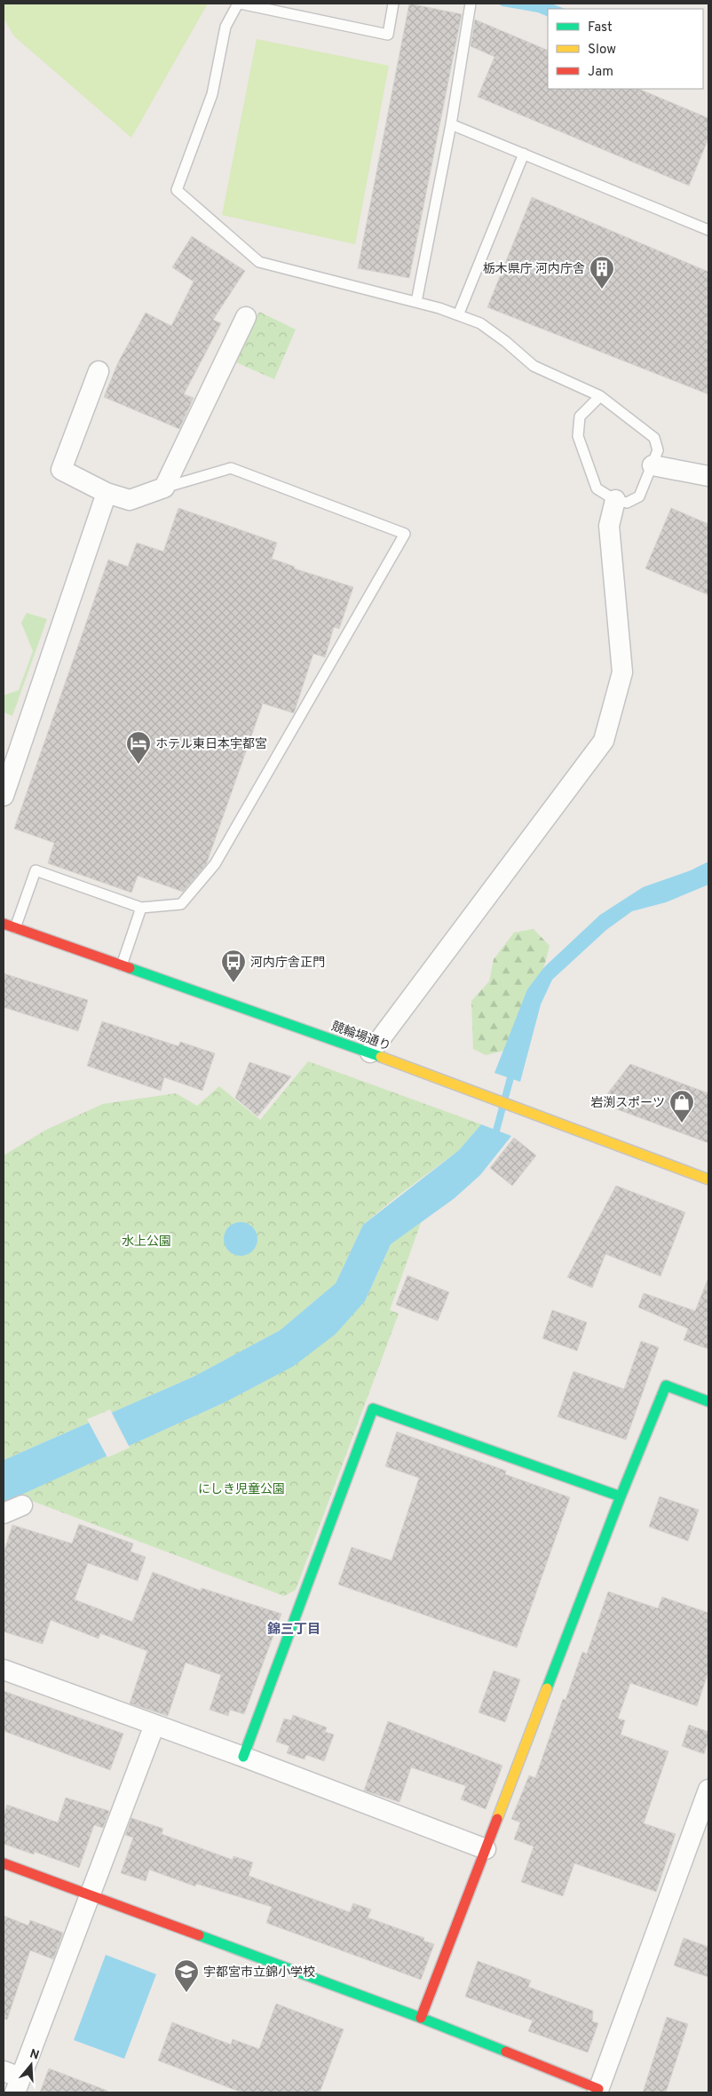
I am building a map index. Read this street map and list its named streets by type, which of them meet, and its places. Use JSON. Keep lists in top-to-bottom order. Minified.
{"streets":{"street":["競輪場通り"]},"districts":["錦三丁目"],"parks":["水上公園","にしき児童公園"],"places":{"building":["栃木県庁 河内庁舎"],"hotel":["ホテル東日本宇都宮"],"bus stop":["河内庁舎正門"],"shop":["岩渕スポーツ"],"school or university":["宇都宮市立錦小学校"]},"legend":["Fast","Slow","Jam"],"north":"top"}
